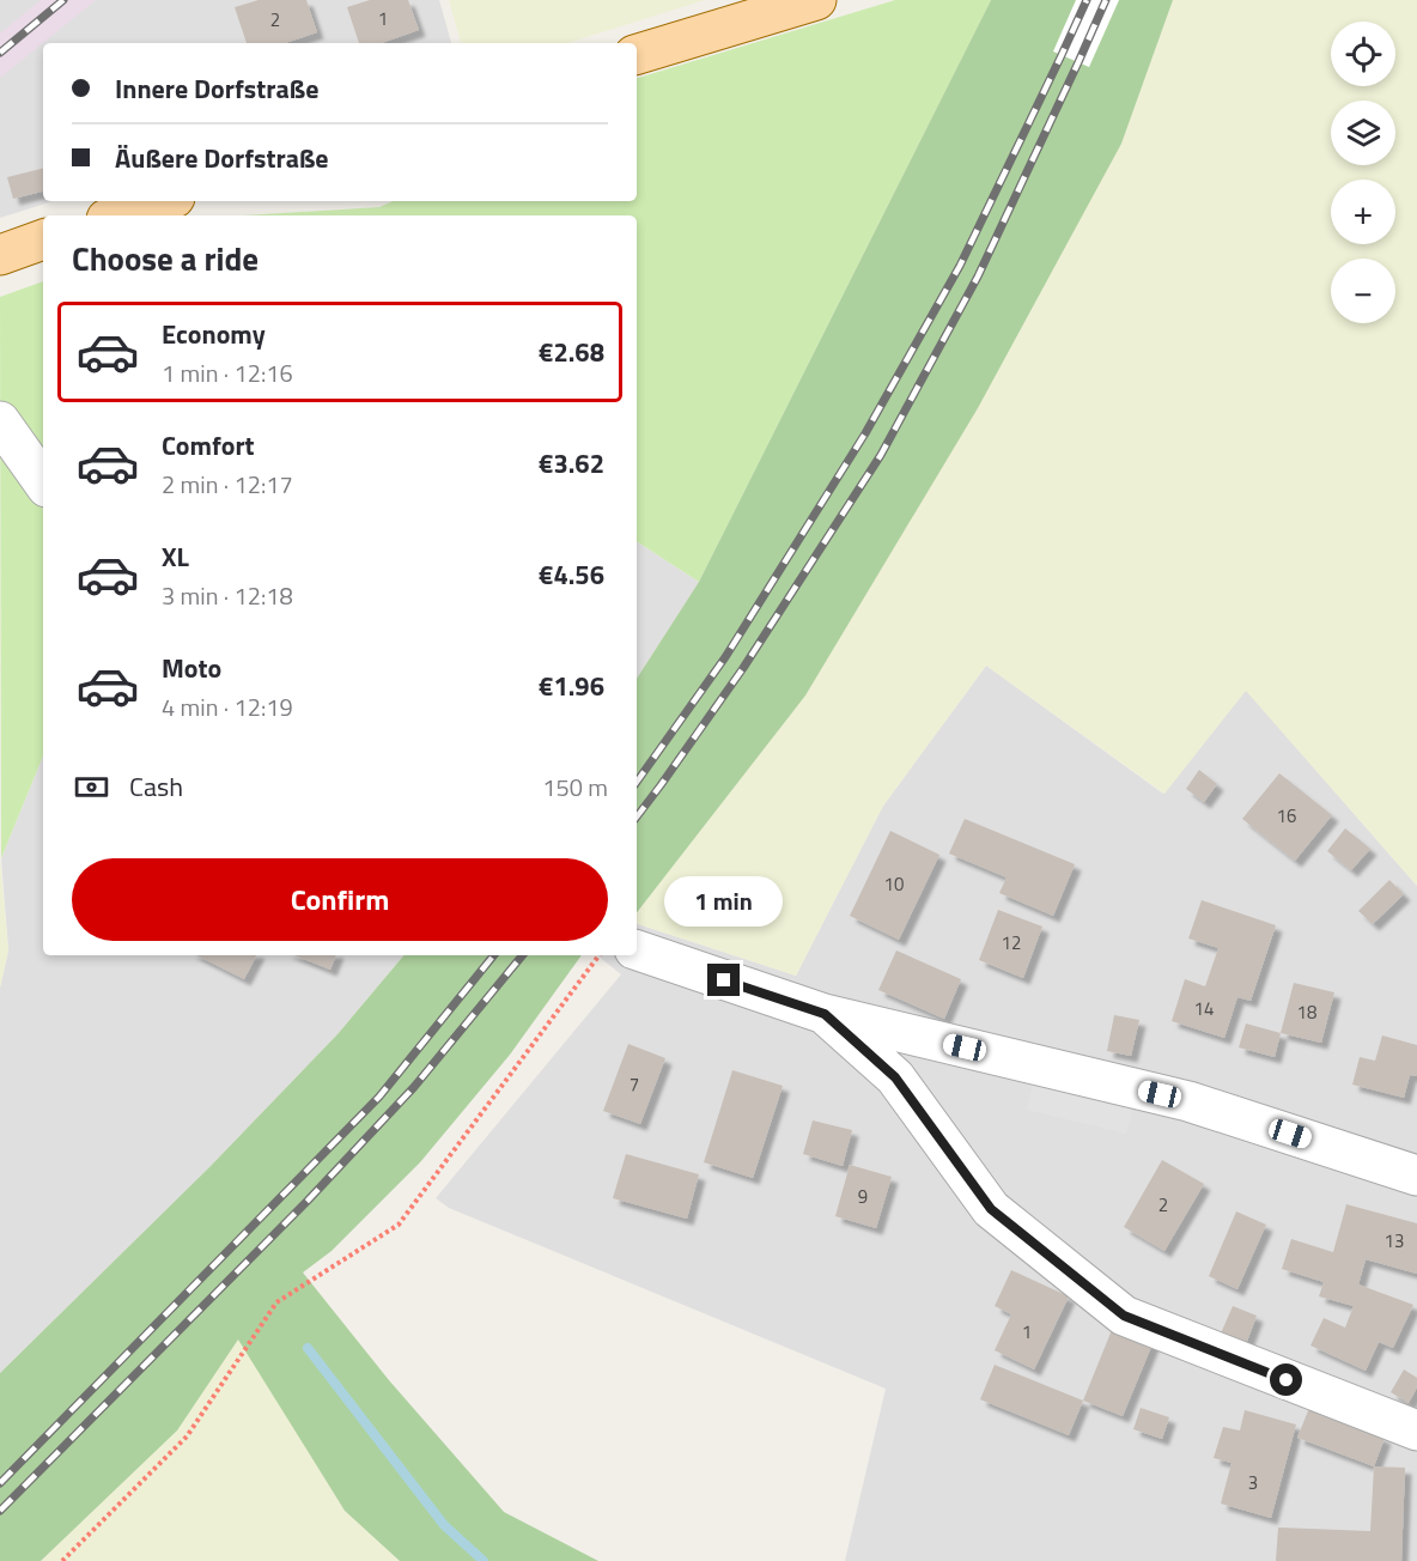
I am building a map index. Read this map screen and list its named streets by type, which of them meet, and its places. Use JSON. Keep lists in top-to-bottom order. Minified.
{"house_numbers":["1","2","16","10","12","14","18","7","9","2","13","1","3"],"page":{"map_buttons":["+","−"],"banner":["Innere Dorfstraße","Äußere Dorfstraße"],"heading":"Choose a ride","list":[{"name":"Economy","note":"1 min · 12:16","value":"€2.68"},{"name":"Comfort","note":"2 min · 12:17","value":"€3.62"},{"name":"XL","note":"3 min · 12:18","value":"€4.56"},{"name":"Moto","note":"4 min · 12:19","value":"€1.96"}],"pay":["Cash","150 m"],"buttons":"Confirm","bubble":"1 min"}}
